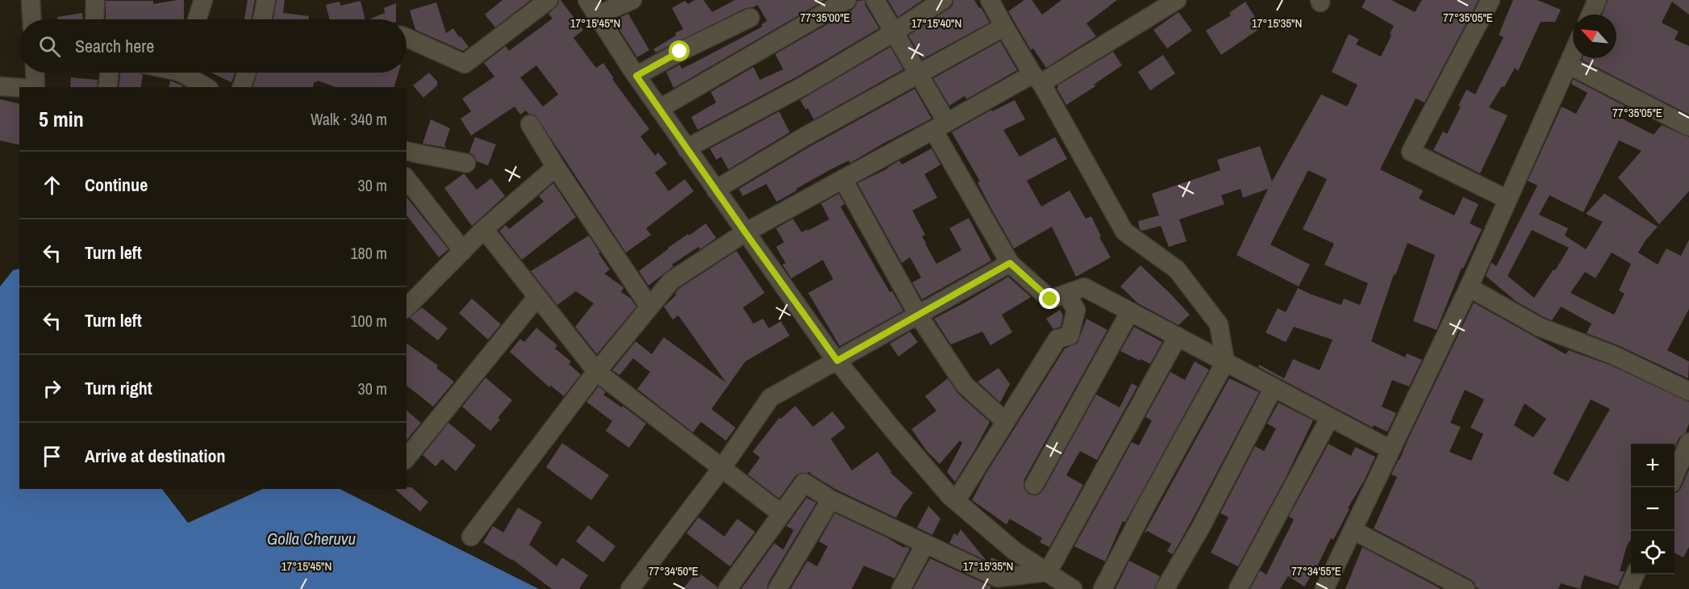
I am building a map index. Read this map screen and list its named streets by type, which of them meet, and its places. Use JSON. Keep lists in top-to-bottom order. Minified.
{"water":["Golla Cheruvu"],"north":"top left","page":{"search":"Search here","heading":["5 min","Walk · 340 m"],"list":[["Continue","30 m"],["Turn left","180 m"],["Turn left","100 m"],["Turn right","30 m"],"Arrive at destination"],"map_buttons":["+","−"]},"coordinates":["77°35'05\"E","77°35'00\"E","17°15'45\"N","17°15'40\"N","17°15'35\"N","77°34'50\"E","77°34'55\"E"]}
